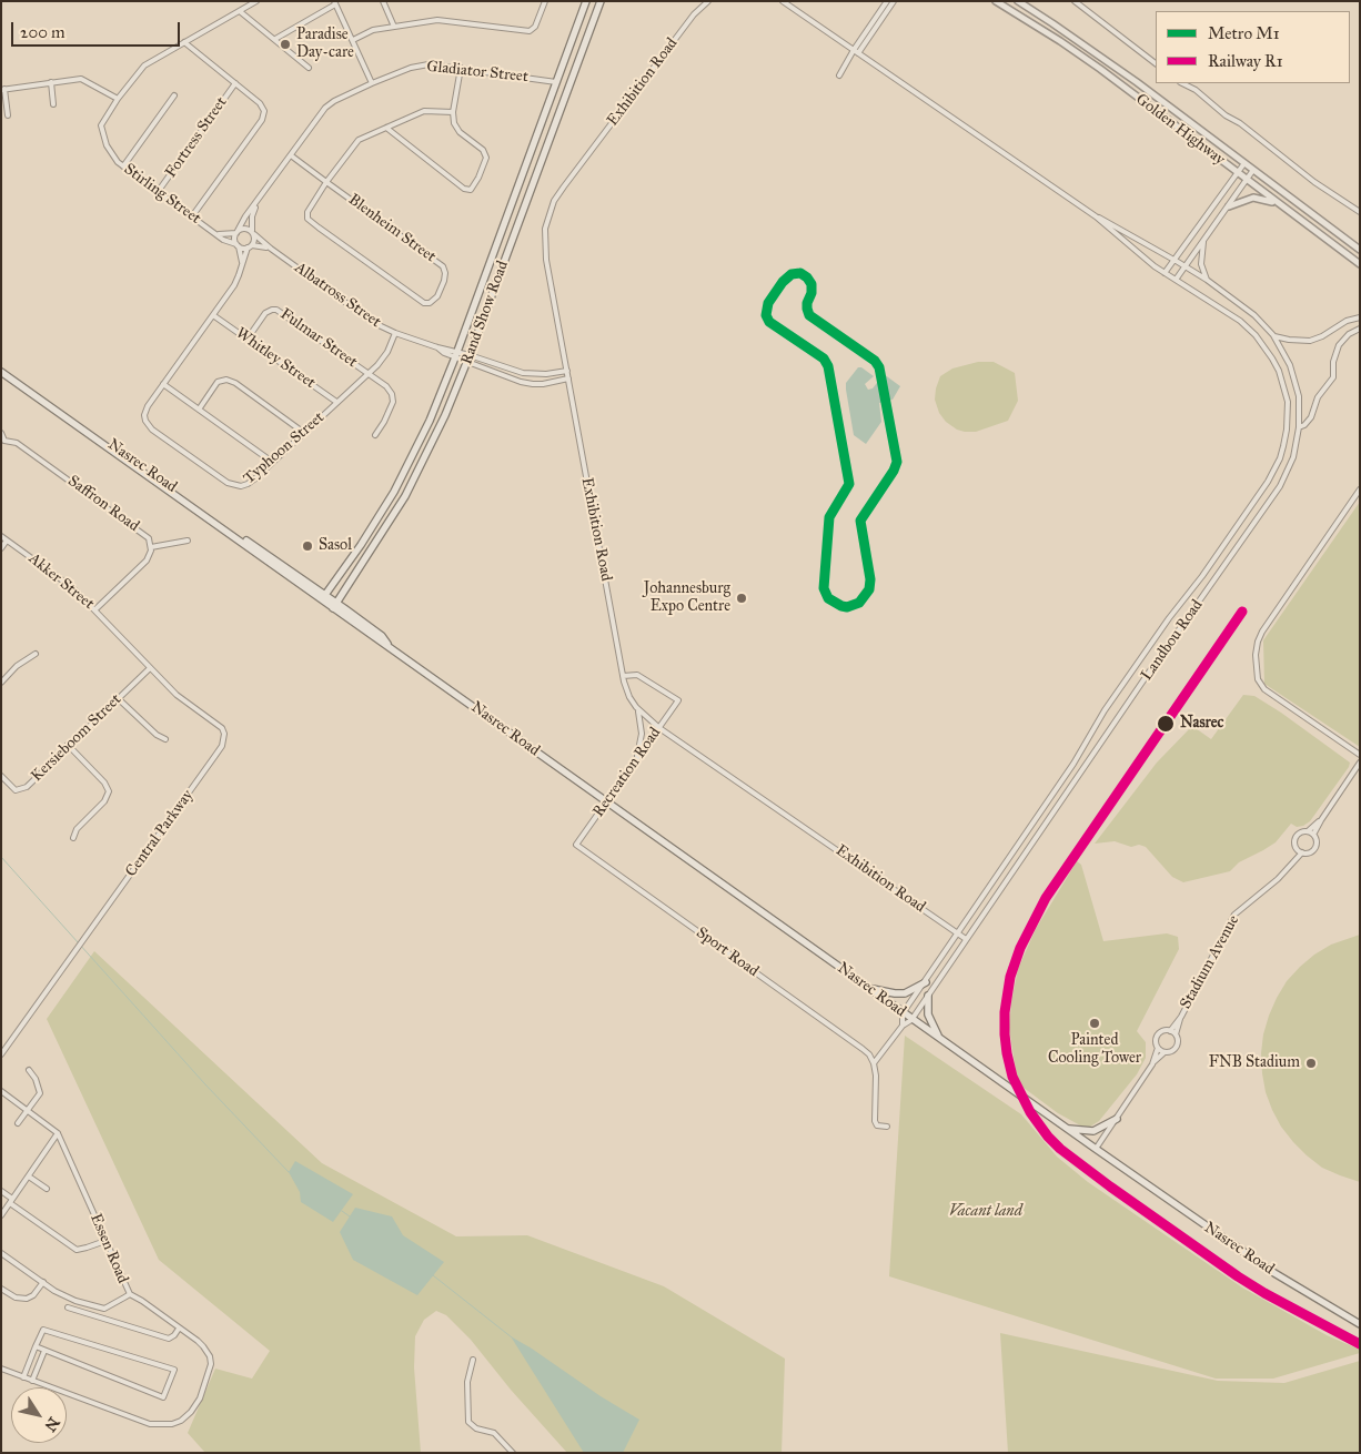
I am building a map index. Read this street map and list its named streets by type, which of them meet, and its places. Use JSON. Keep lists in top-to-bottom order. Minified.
{"streets":{"main road":["Rand Show Road","Nasrec Road"],"street":["Gladiator Street","Exhibition Road","Golden Highway","Fortress Street","Stirling Street","Blenheim Street","Albatross Street","Fulmar Street","Whitley Street","Typhoon Street","Saffron Road","Akker Street","Landbou Road","Kersieboom Street","Recreation Road","Central Parkway","Sport Road","Stadium Avenue","Essen Road"]},"crossings":[["Gladiator Street","Stirling Street"],["Gladiator Street","Blenheim Street"],["Gladiator Street","Albatross Street"],["Gladiator Street","Rand Show Road"],["Gladiator Street","Typhoon Street"],["Exhibition Road","Landbou Road"],["Exhibition Road","Recreation Road"],["Fortress Street","Stirling Street"],["Stirling Street","Albatross Street"],["Stirling Street","Typhoon Street"],["Albatross Street","Rand Show Road"],["Albatross Street","Typhoon Street"],["Rand Show Road","Nasrec Road"],["Fulmar Street","Whitley Street"],["Fulmar Street","Typhoon Street"],["Whitley Street","Typhoon Street"],["Nasrec Road","Landbou Road"],["Nasrec Road","Recreation Road"],["Saffron Road","Akker Street"],["Akker Street","Central Parkway"],["Kersieboom Street","Central Parkway"],["Recreation Road","Sport Road"]],"parks":["Vacant land"],"places":["Paradise Day-care","Sasol","Johannesburg Expo Centre","Nasrec","Painted Cooling Tower","FNB Stadium"],"lines":["metro line M1","rail line R1"],"legend":["Metro M1","Railway R1"],"scale_bar":"200 m","north":"bottom right"}
